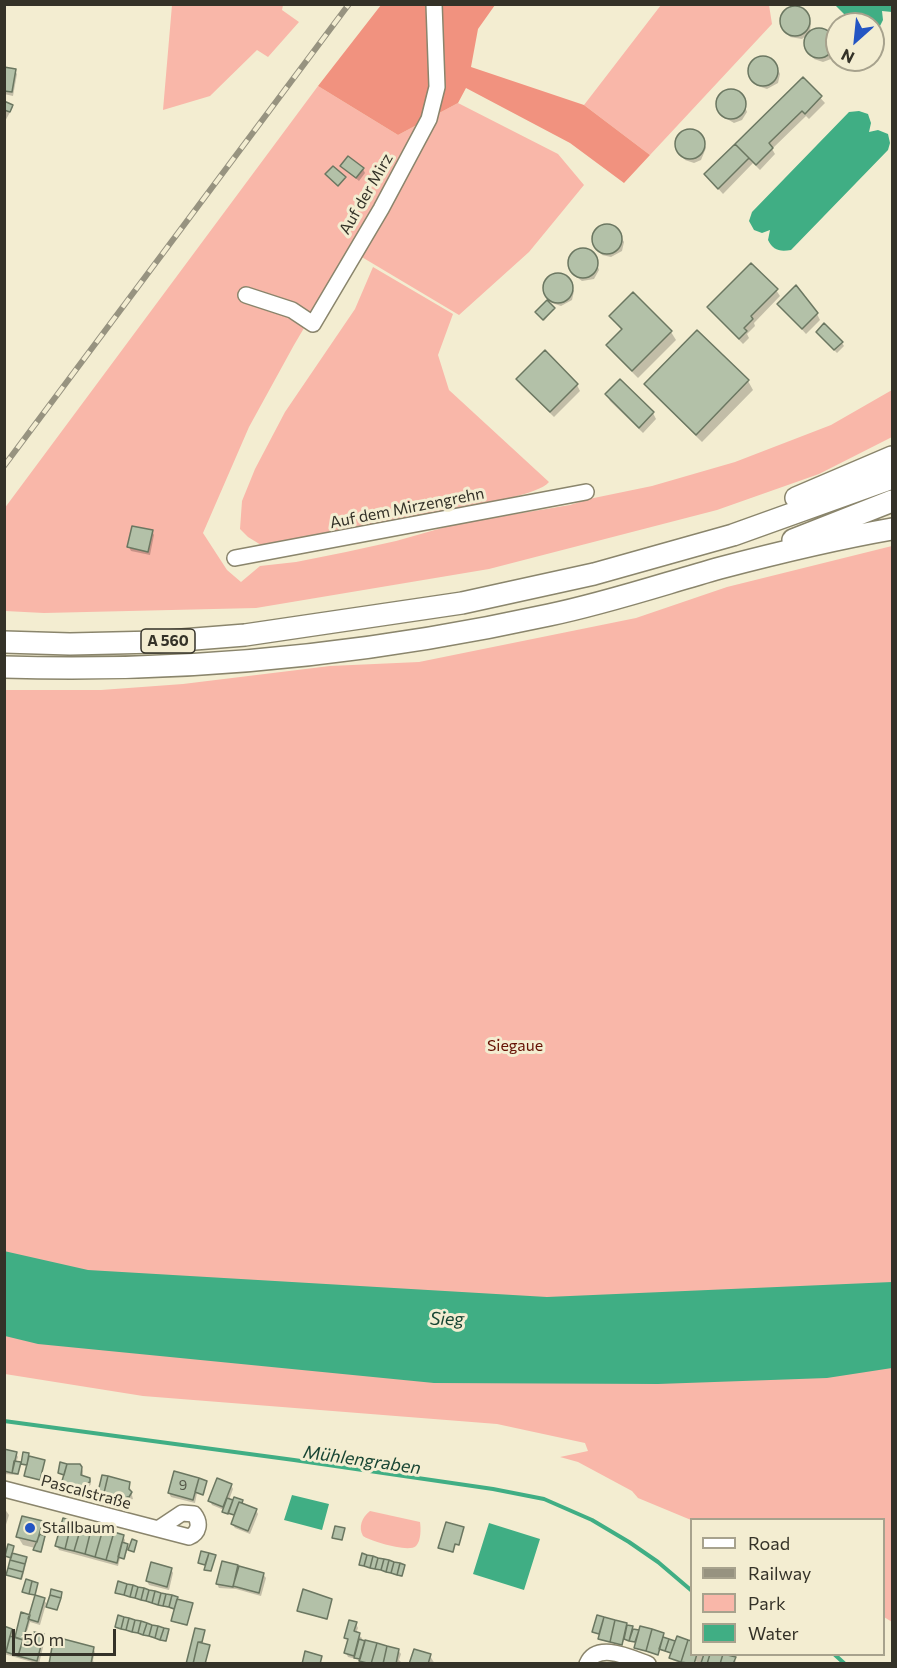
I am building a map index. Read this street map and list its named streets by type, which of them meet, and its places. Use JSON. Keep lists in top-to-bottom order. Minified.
{"streets":{"highway":["A 560"],"street":["Auf der Mirz","Auf dem Mirzengrehn","Pascalstraße"]},"water":["Sieg","Mühlengraben"],"parks":["Siegaue"],"places":["Stallbaum"],"house_numbers":["9"],"legend":["Road","Railway","Park","Water"],"scale_bar":"50 m","north":"bottom left"}
